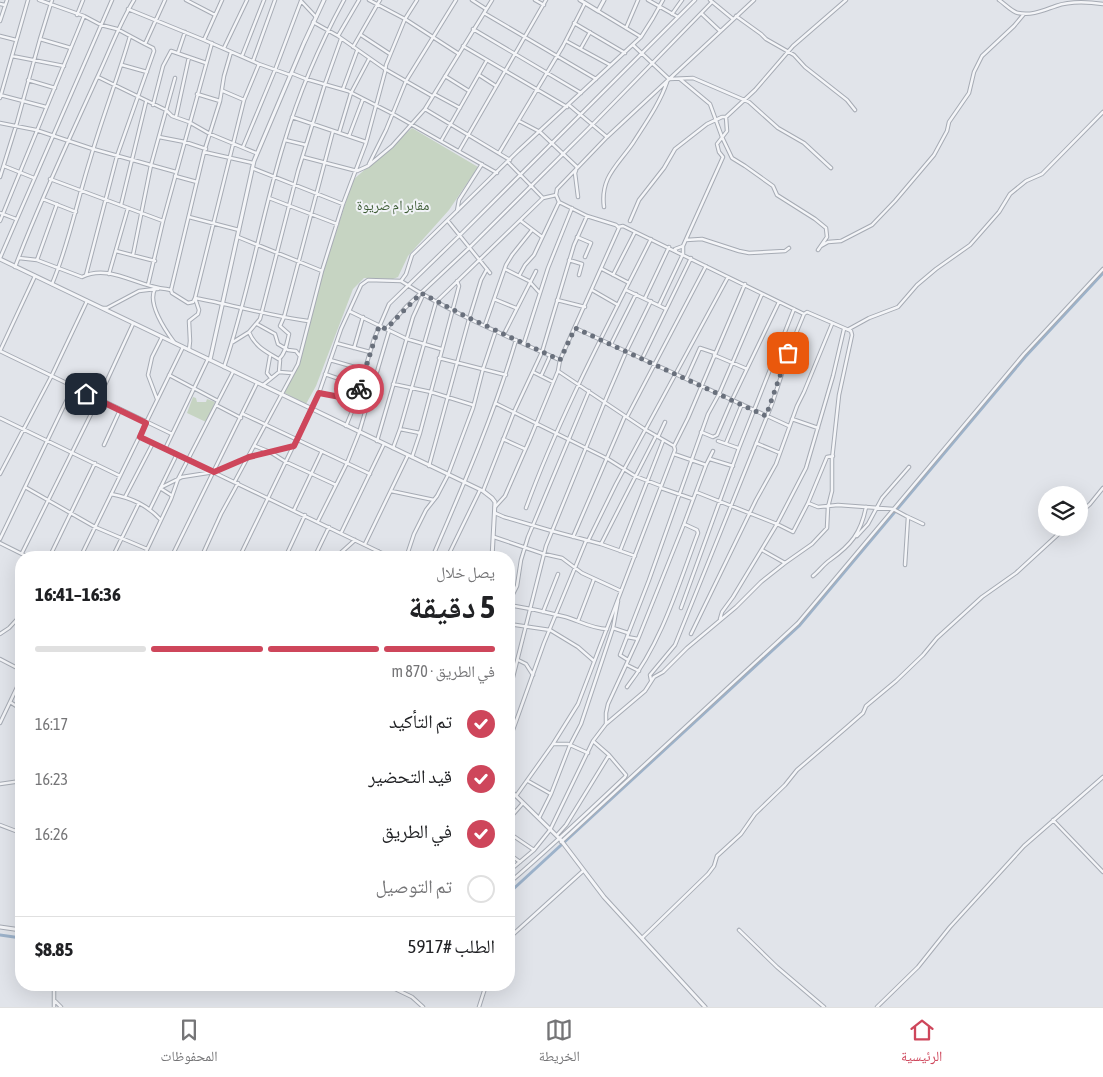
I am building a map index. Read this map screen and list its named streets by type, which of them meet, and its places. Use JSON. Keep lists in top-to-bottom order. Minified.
{"parks":["مقابر ام ضريوة"],"page":{"heading":["5 دقيقة","يصل خلال","16:36–16:41"],"panel":["الطلب #5917","$8.85"],"bar":"في الطريق · 870 m","list":[["تم التأكيد","16:17"],["قيد التحضير","16:23"],["في الطريق","16:26"],"تم التوصيل"],"tabs":["الرئيسية","الخريطة","المحفوظات"]}}
